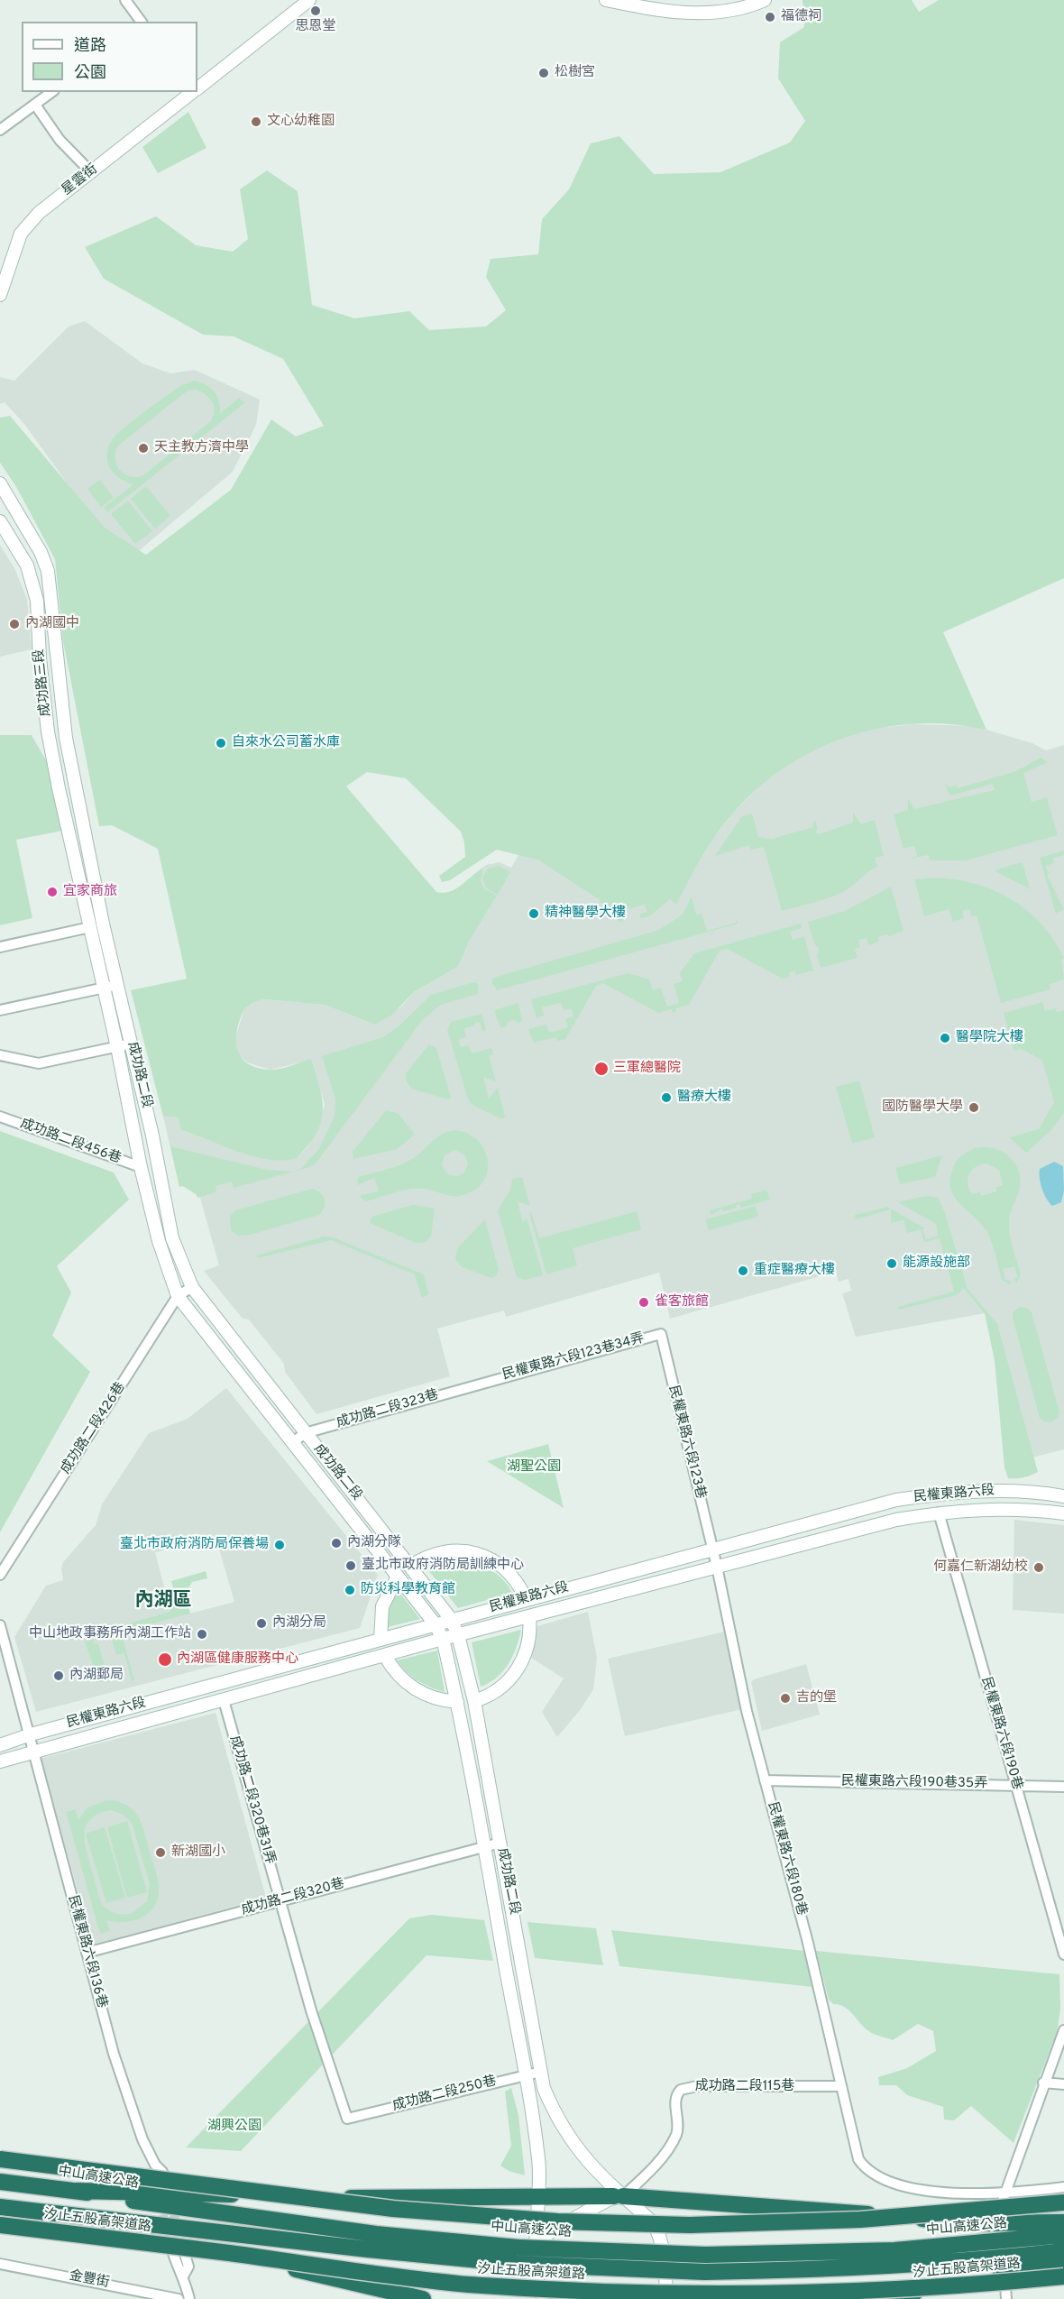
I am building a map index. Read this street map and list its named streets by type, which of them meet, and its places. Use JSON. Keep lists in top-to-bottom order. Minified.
{"streets":{"highway":["中山高速公路","汐止五股高架道路"],"main road":["星雲街","成功路三段","成功路二段","民權東路六段"],"street":["成功路二段456巷","民權東路六段123巷34弄","成功路二段323巷","成功路二段426巷","民權東路六段123巷","民權東路六段190巷","民權東路六段190巷35弄","成功路二段320巷31弄","民權東路六段180巷","成功路二段320巷","民權東路六段136巷","成功路二段115巷","成功路二段250巷","金豐街"]},"crossings":[["成功路三段","成功路二段"],["成功路二段","成功路二段456巷"],["成功路二段","成功路二段323巷"],["成功路二段","成功路二段426巷"],["成功路二段","民權東路六段"],["成功路二段","成功路二段320巷"],["成功路二段","成功路二段115巷"],["成功路二段","成功路二段250巷"],["民權東路六段123巷34弄","成功路二段323巷"],["民權東路六段123巷34弄","民權東路六段123巷"],["民權東路六段123巷","民權東路六段"],["民權東路六段123巷","民權東路六段180巷"],["民權東路六段","民權東路六段190巷"],["民權東路六段","成功路二段320巷31弄"],["民權東路六段","民權東路六段180巷"],["民權東路六段","民權東路六段136巷"],["民權東路六段190巷","民權東路六段190巷35弄"],["民權東路六段190巷35弄","民權東路六段180巷"],["成功路二段320巷31弄","成功路二段320巷"],["成功路二段320巷31弄","成功路二段250巷"],["民權東路六段180巷","成功路二段115巷"],["成功路二段320巷","民權東路六段136巷"]],"districts":["內湖區"],"parks":["湖聖公園","湖興公園"],"places":["思恩堂","福德祠","松樹宮","文心幼稚園","天主教方濟中學","內湖國中","自來水公司蓄水庫","宜家商旅","精神醫學大樓","醫學院大樓","三軍總醫院","醫療大樓","國防醫學大學","能源設施部","重症醫療大樓","雀客旅館","內湖分隊","臺北市政府消防局保養場","臺北市政府消防局訓練中心","何嘉仁新湖幼校","防災科學教育館","內湖分局","中山地政事務所內湖工作站","內湖區健康服務中心","內湖郵局","吉的堡","新湖國小"],"legend":["道路","公園"]}
